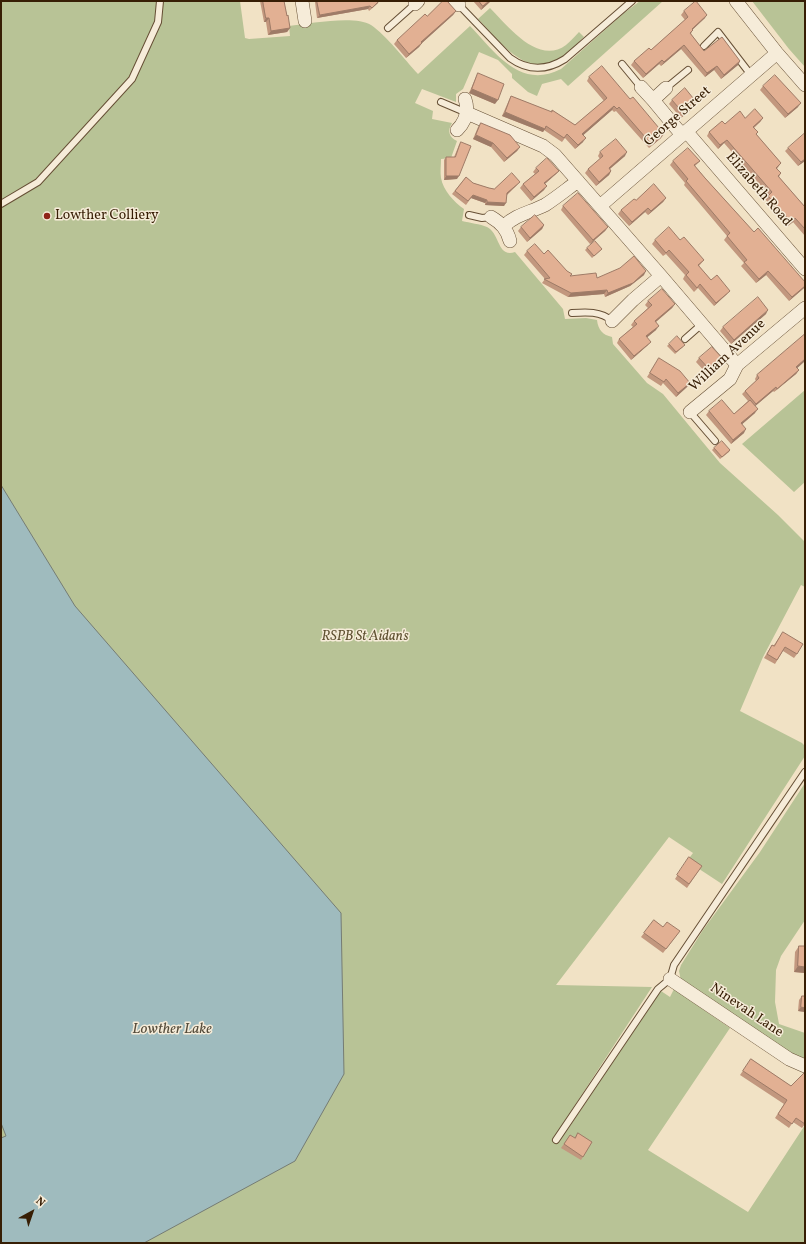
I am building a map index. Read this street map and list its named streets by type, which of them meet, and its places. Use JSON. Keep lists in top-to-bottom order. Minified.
{"streets":{"street":["George Street","Elizabeth Road","William Avenue","Ninevah Lane"]},"crossings":[["George Street","Elizabeth Road"]],"water":["Lowther Lake"],"parks":["RSPB St Aidan's"],"places":["Lowther Colliery"],"north":"top right"}
